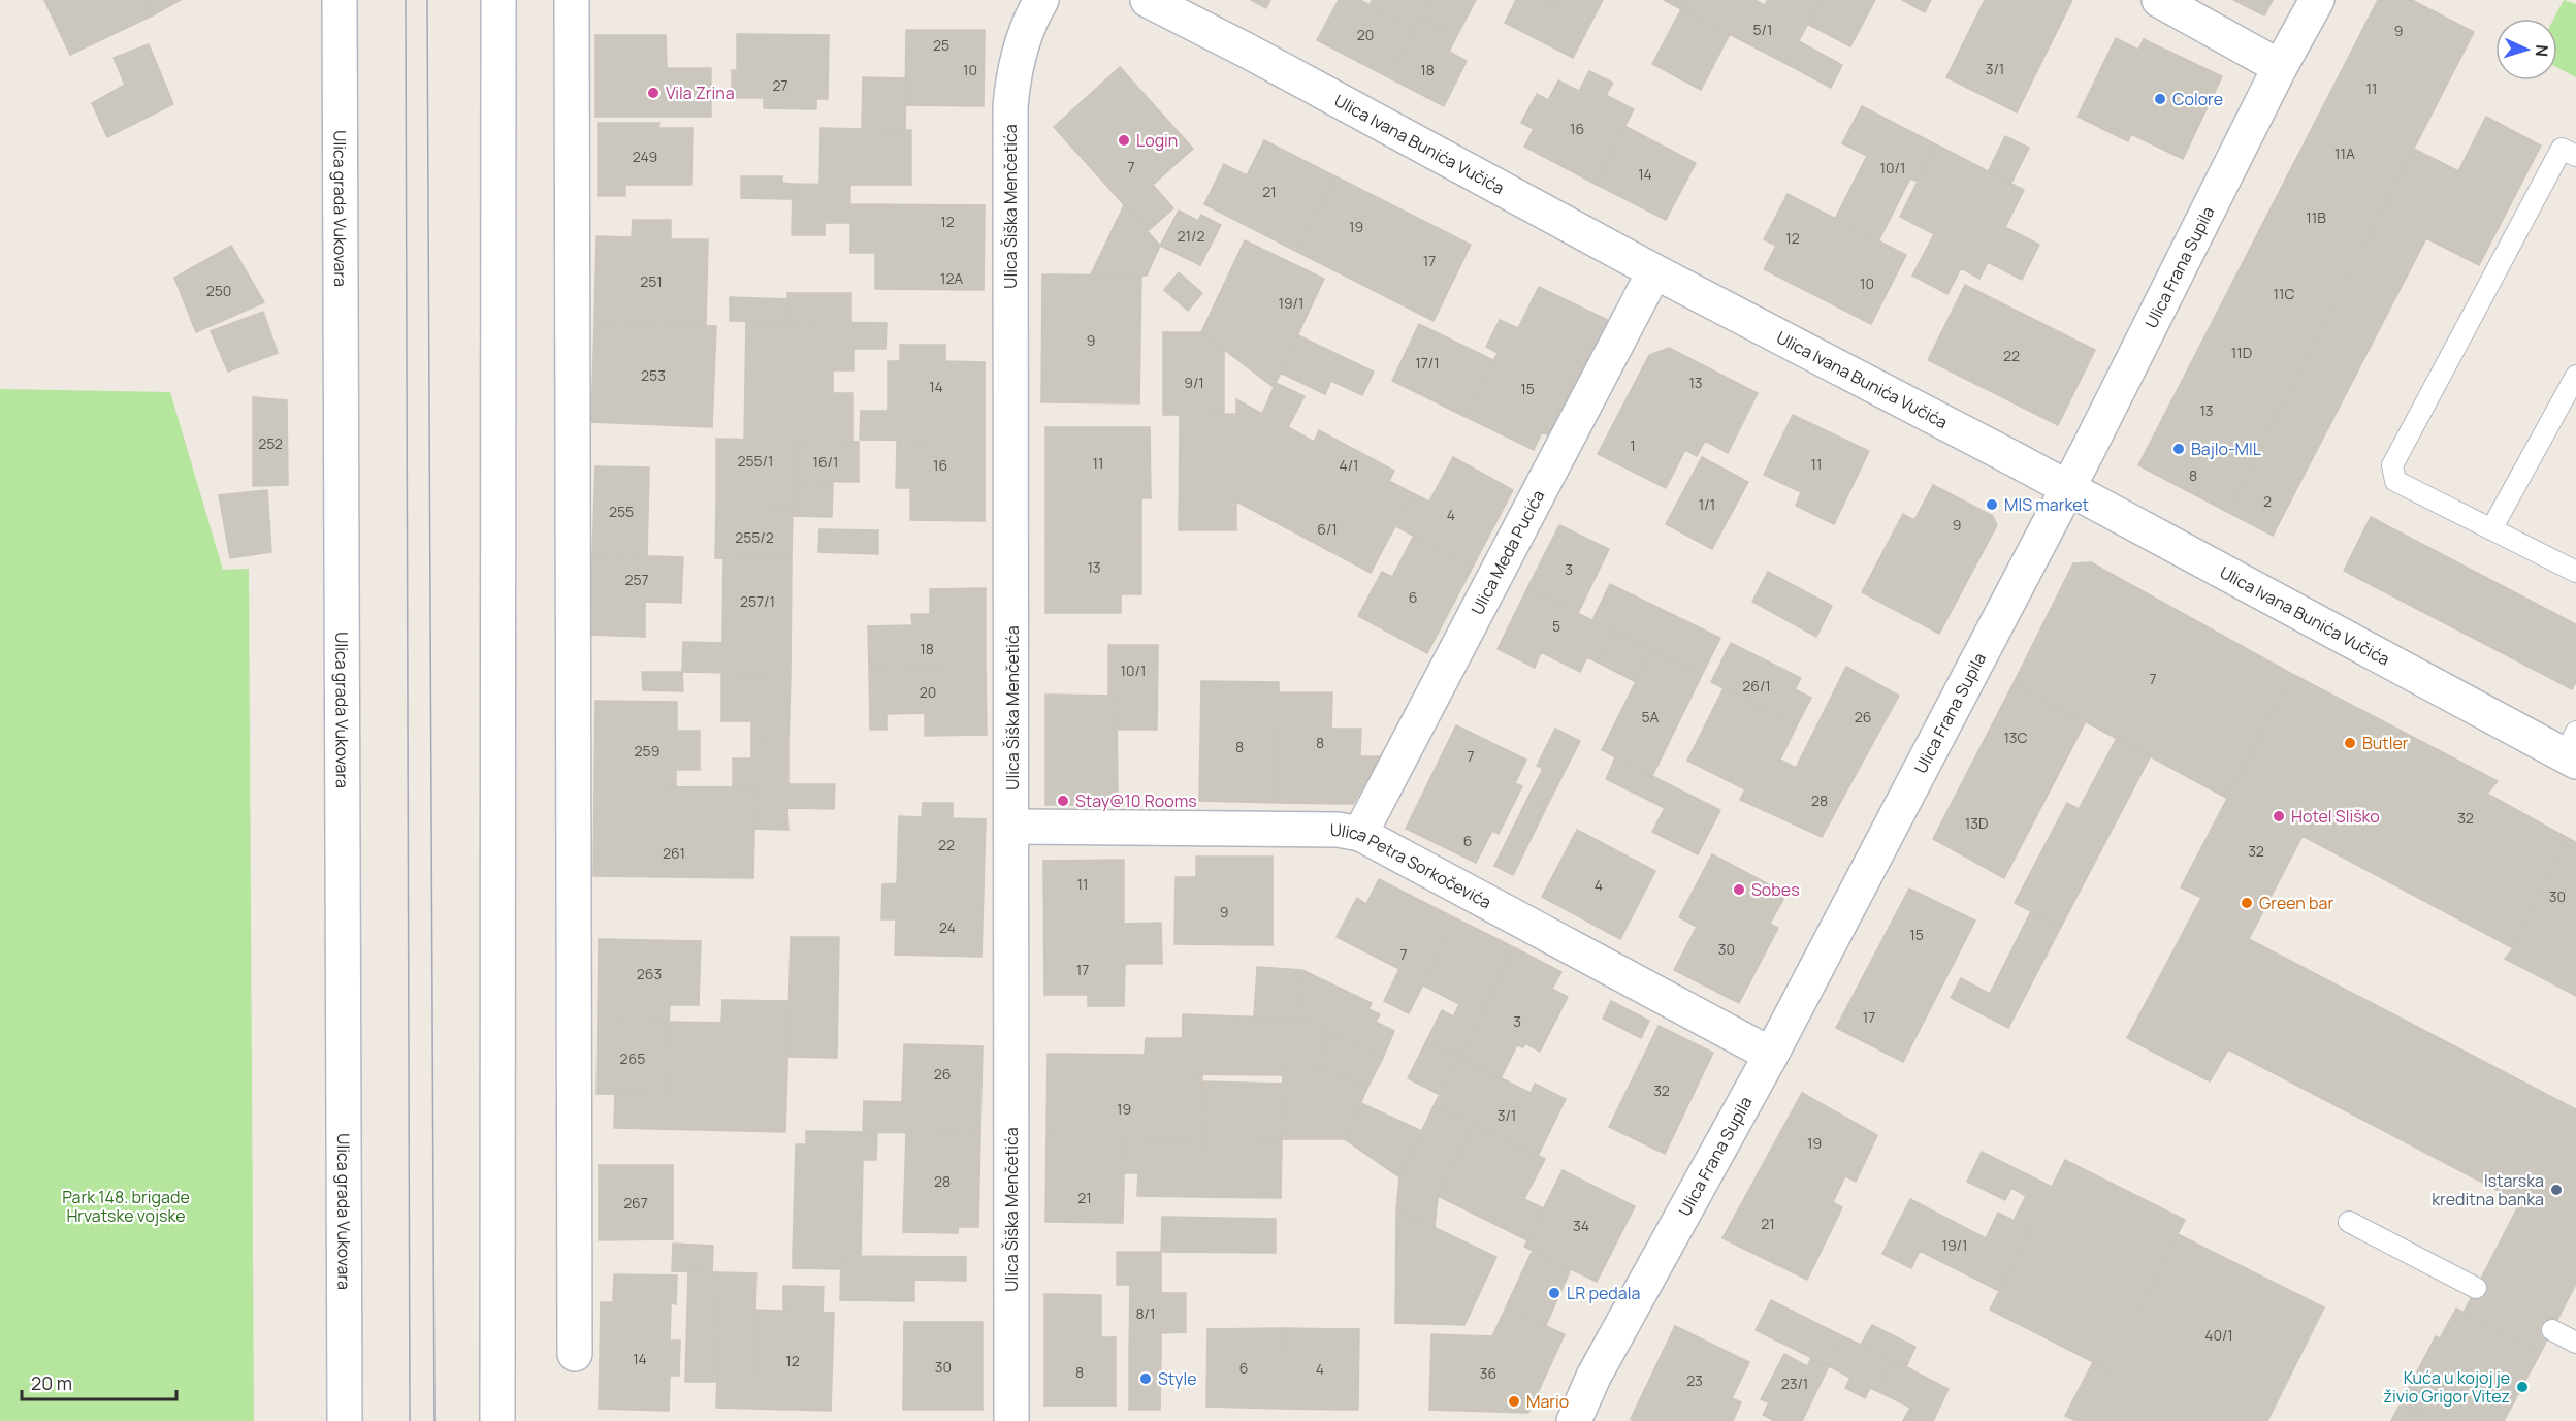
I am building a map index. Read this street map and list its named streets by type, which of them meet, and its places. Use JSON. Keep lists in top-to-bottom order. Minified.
{"streets":{"street":["Ulica Ivana Bunića Vučića","Ulica Šiška Menčetića","Ulica grada Vukovara","Ulica Frana Supila","Ulica Meda Pucića","Ulica Petra Sorkočevića"]},"crossings":[["Ulica Ivana Bunića Vučića","Ulica Frana Supila"],["Ulica Ivana Bunića Vučića","Ulica Meda Pucića"],["Ulica Šiška Menčetića","Ulica Petra Sorkočevića"],["Ulica Frana Supila","Ulica Petra Sorkočevića"],["Ulica Meda Pucića","Ulica Petra Sorkočevića"]],"parks":["Park 148. brigade Hrvatske vojske"],"places":["Vila Zrina","Colore","Login","Bajlo-MIL","MIS market","Butler","Stay@10 Rooms","Hotel Sliško","Sobes","Green bar","Istarska kreditna banka","LR pedala","Style","Kuća u kojoj je živio Grigor Vitez","Mario"],"house_numbers":["5/1","9","20","25","3/1","10","18","27","11","16","11A","249","7","10/1","14","21","11B","12","19","21/2","12","17","12A","251","10","250","11C","19/1","9","11D","22","17/1","253","9/1","13","14","15","13","252","1","255/1","16/1","11","11","16","4/1","8","2","1/1","255","4","9","6/1","255/2","13","3","257","6","257/1","5","18","10/1","7","26/1","20","5A","26","13C","8","8","259","7","28","32","13D","6","22","32","261","11","4","30","9","24","15","30","7","17","263","17","3","265","26","32","19","3/1","19","28","21","267","21","34","19/1","8/1","40/1","14","12","30","6","4","8","36","23","23/1"],"scale_bar":"20 m","north":"right"}
